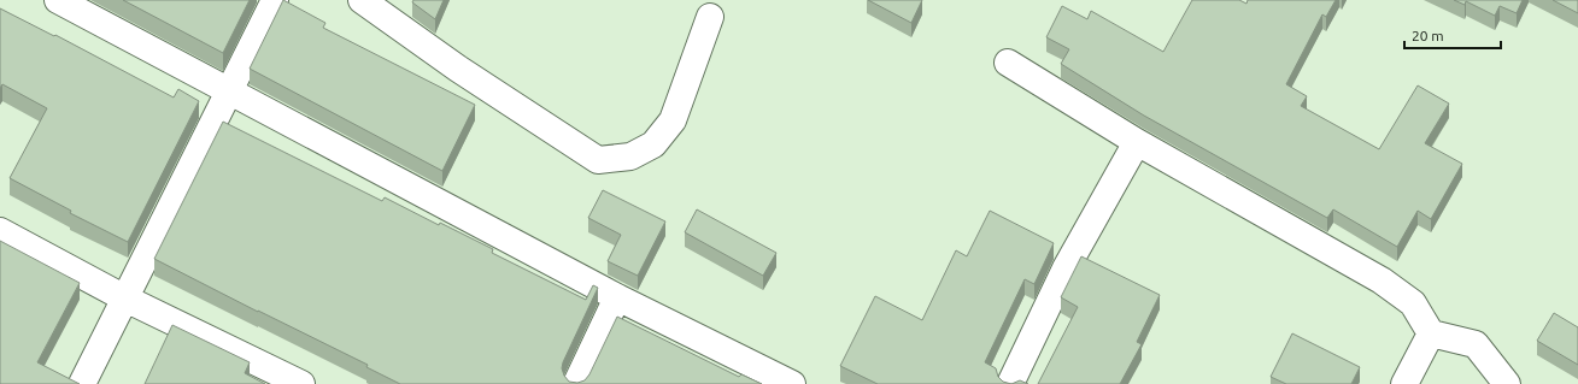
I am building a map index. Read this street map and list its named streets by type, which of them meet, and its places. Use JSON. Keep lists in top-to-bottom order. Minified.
{"scale_bar":"20 m"}
